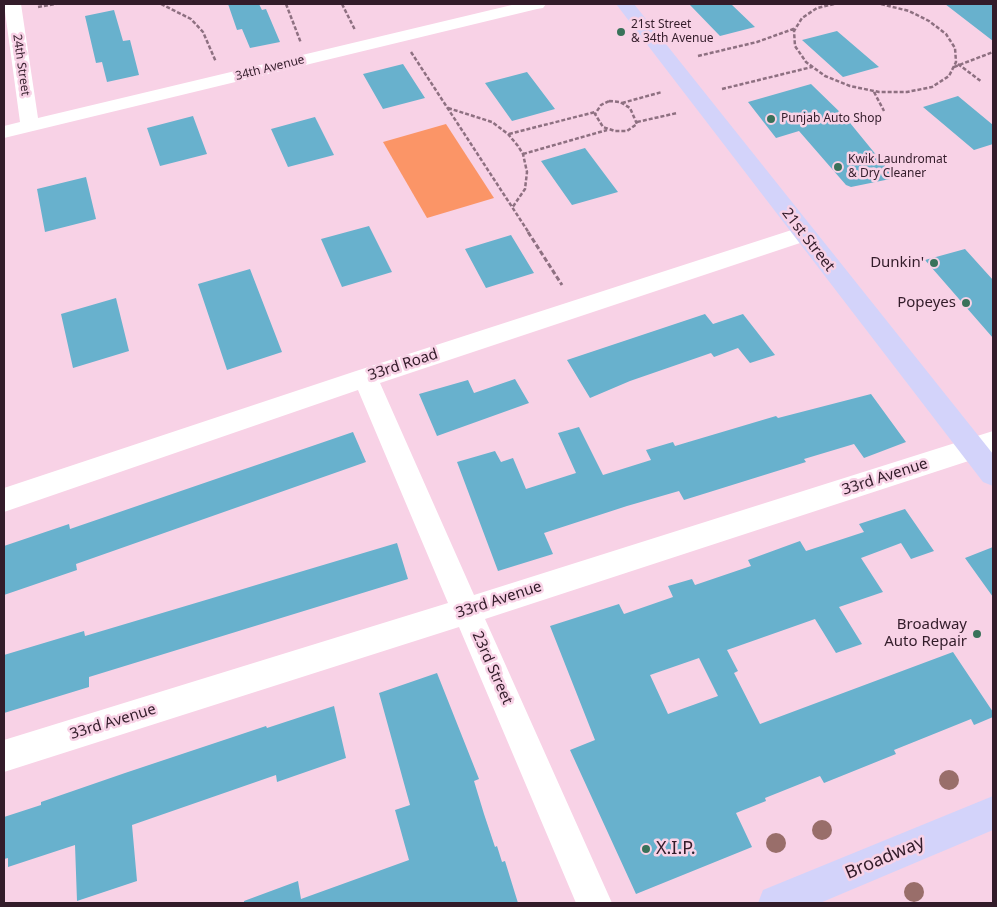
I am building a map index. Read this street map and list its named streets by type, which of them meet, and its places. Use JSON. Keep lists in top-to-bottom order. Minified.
{"streets":{"main road":["21st Street","Broadway"],"street":["24th Street","34th Avenue","33rd Road","33rd Avenue","23rd Street"]},"crossings":[["24th Street","34th Avenue"],["21st Street","33rd Road"],["21st Street","33rd Avenue"],["33rd Road","23rd Street"],["33rd Avenue","23rd Street"]],"places":["21st Street & 34th Avenue","Punjab Auto Shop","Kwik Laundromat & Dry Cleaner","Dunkin'","Popeyes","Broadway Auto Repair","X.I.P."]}
